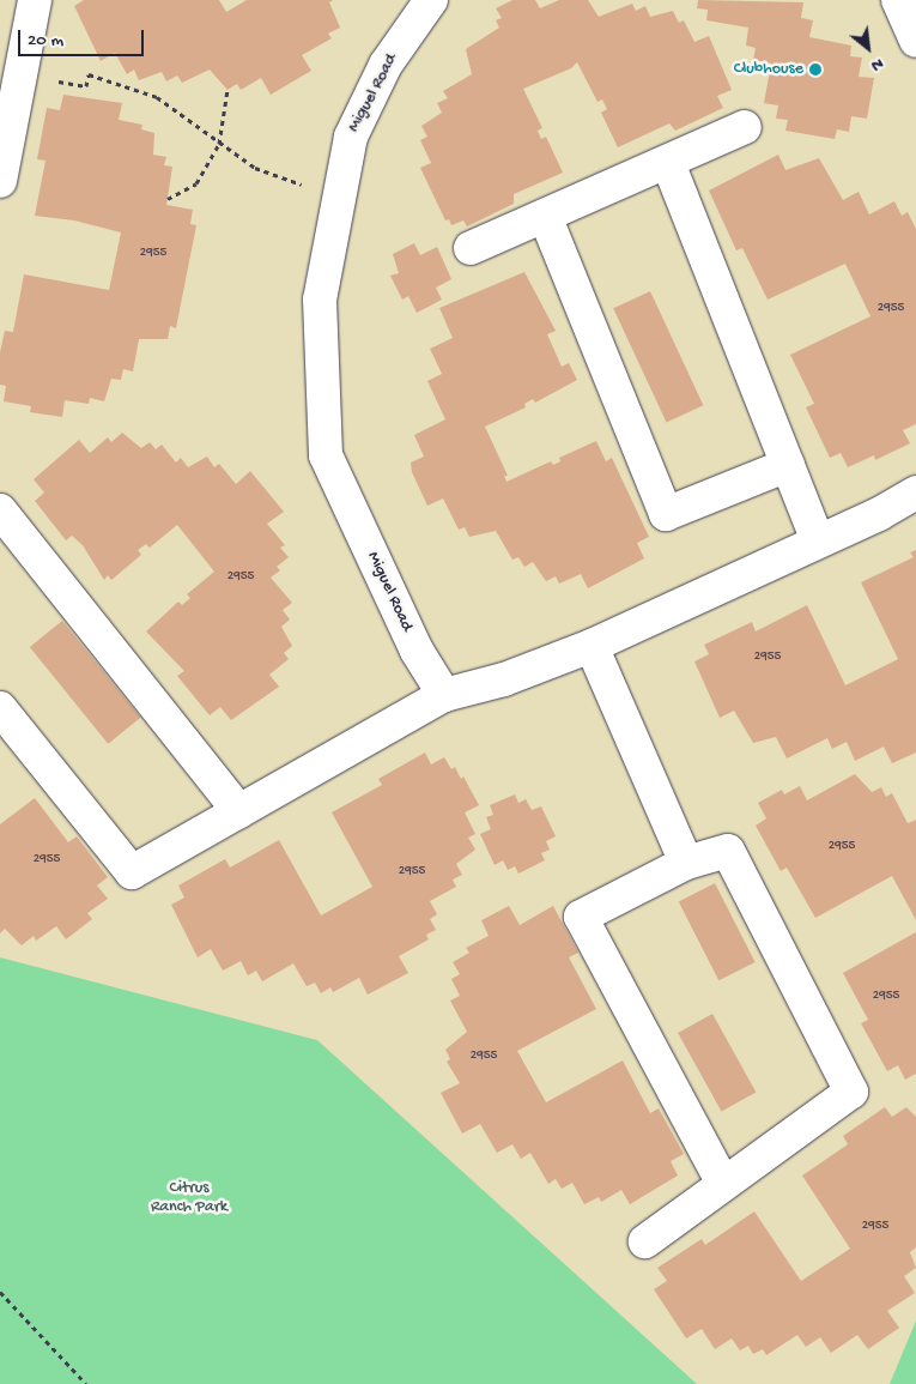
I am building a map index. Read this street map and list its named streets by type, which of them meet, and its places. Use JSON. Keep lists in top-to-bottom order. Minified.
{"streets":{"street":["Miguel Road"]},"parks":["Citrus Ranch Park"],"places":["Clubhouse"],"house_numbers":["2955","2955","2955","2955","2955","2955","2955","2955","2955","2955"],"scale_bar":"20 m","north":"bottom right"}
